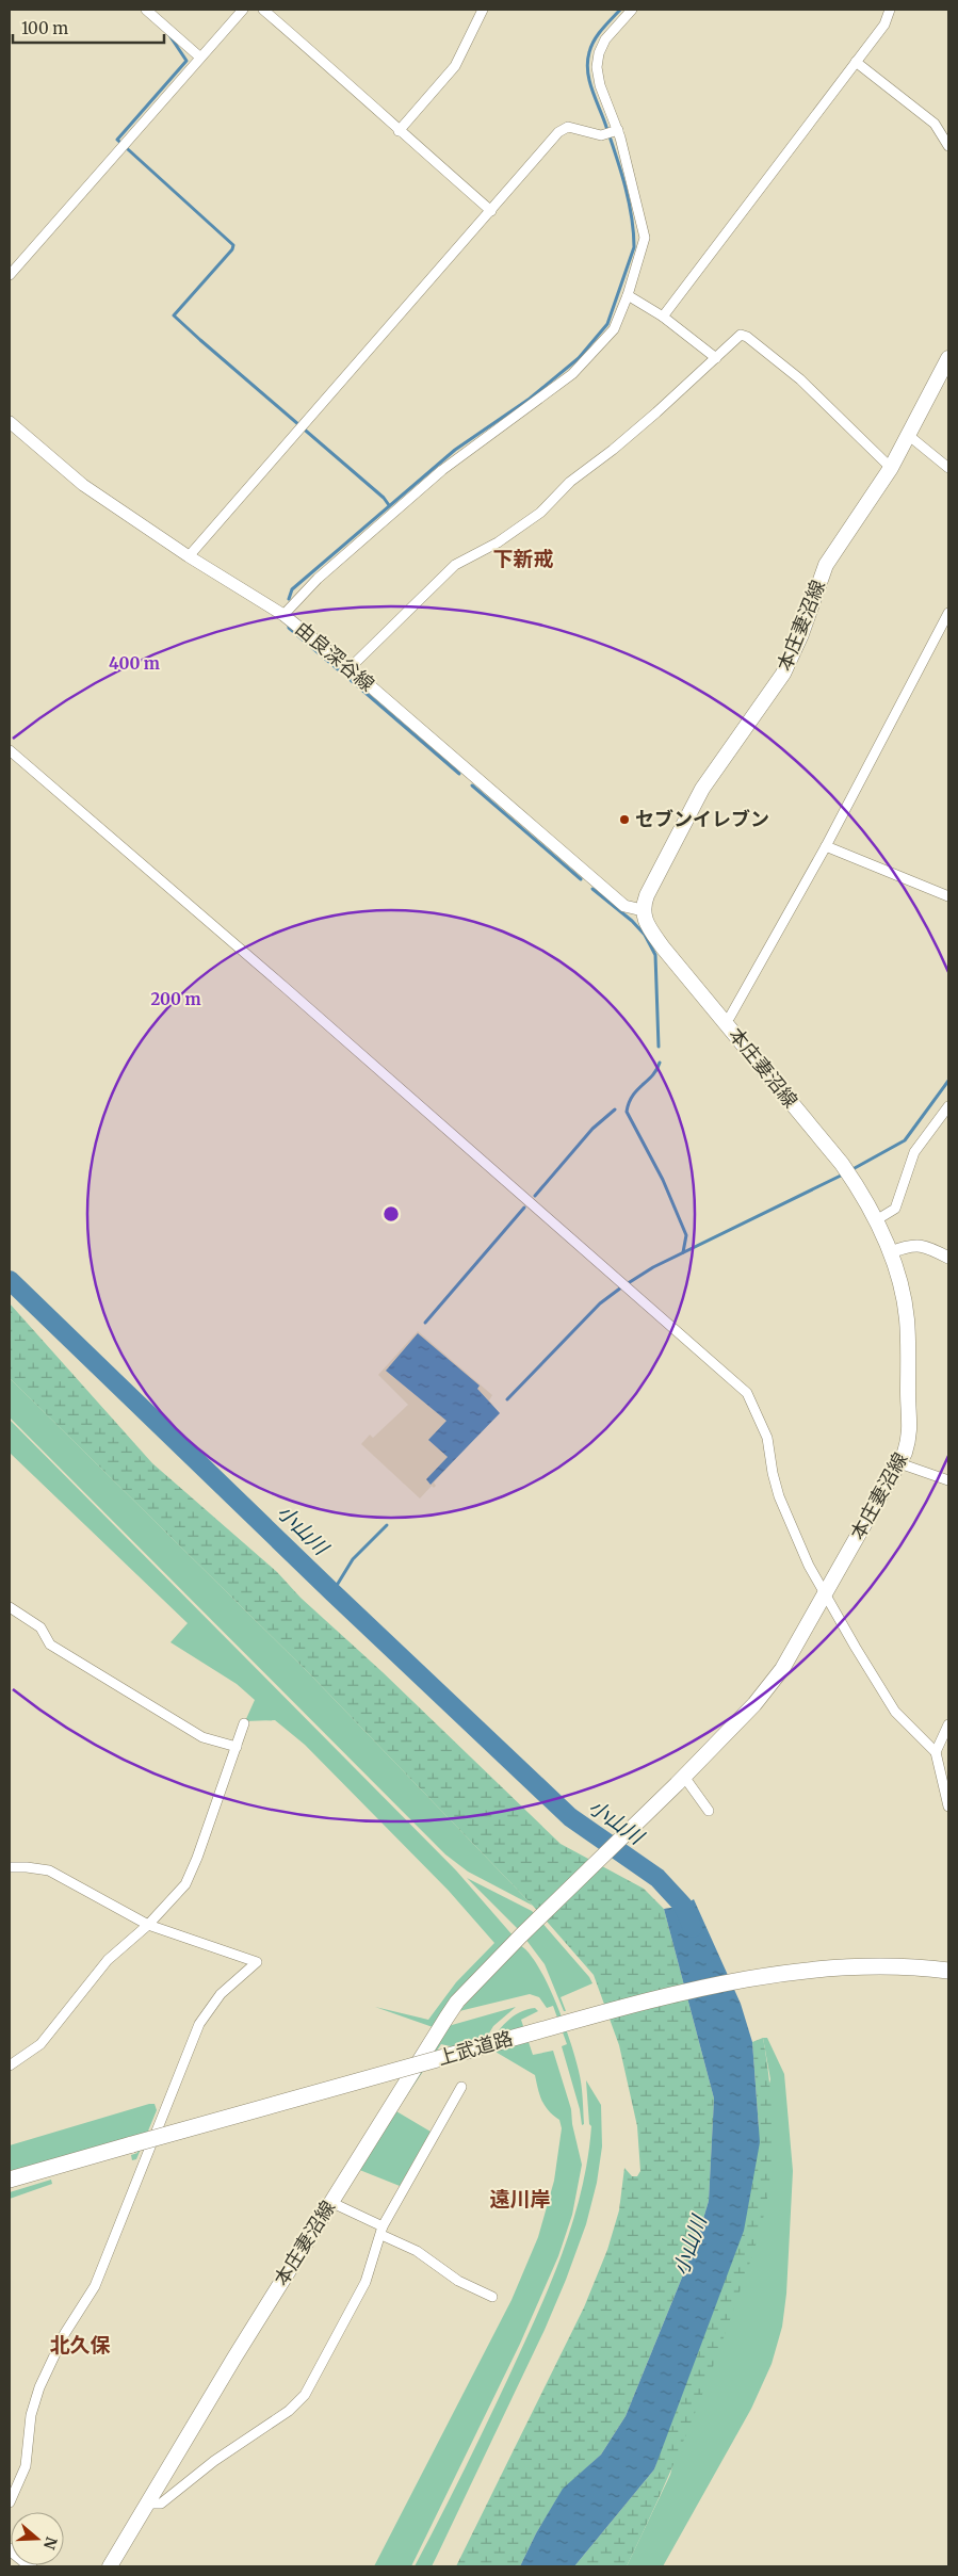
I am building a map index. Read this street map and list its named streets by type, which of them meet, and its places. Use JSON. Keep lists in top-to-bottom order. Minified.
{"streets":{"highway":["上武道路"],"main road":["本庄妻沼線","由良深谷線"]},"crossings":[["本庄妻沼線","由良深谷線"]],"districts":["下新戒","遠川岸","北久保"],"water":["小山川"],"places":["セブンイレブン"],"scale_bar":"100 m","north":"right","rings":["400 m","200 m"]}
